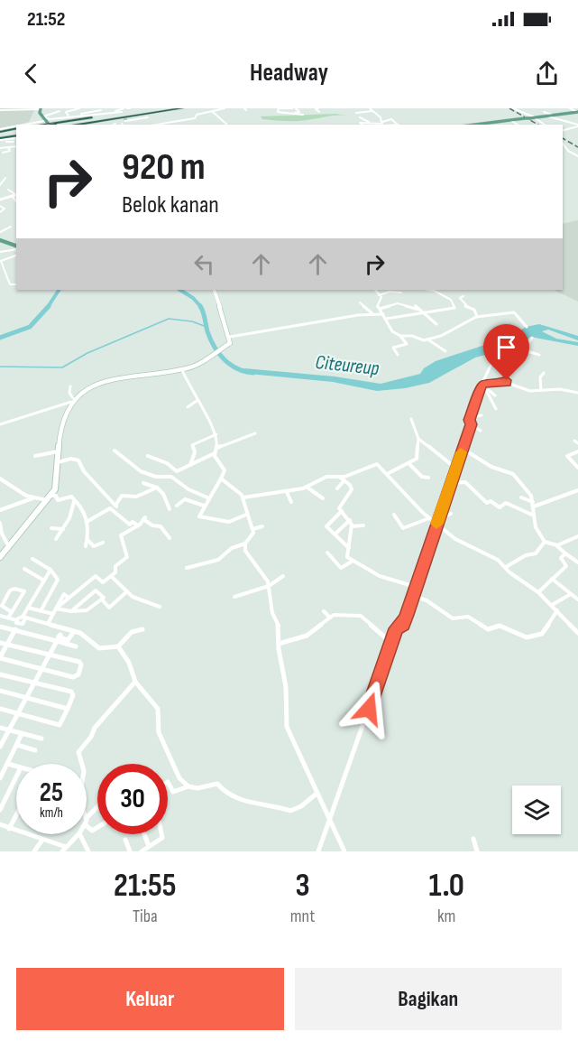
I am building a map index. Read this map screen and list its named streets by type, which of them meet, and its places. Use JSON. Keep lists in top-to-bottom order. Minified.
{"water":["Citeureup"],"page":{"status":"21:52","header":"Headway","turn":["920 m","Belok kanan"],"speed":"25 km/h","limit":"30","eta":["21:55","Tiba","3","mnt","1.0","km"],"buttons":["Keluar","Bagikan"]}}
